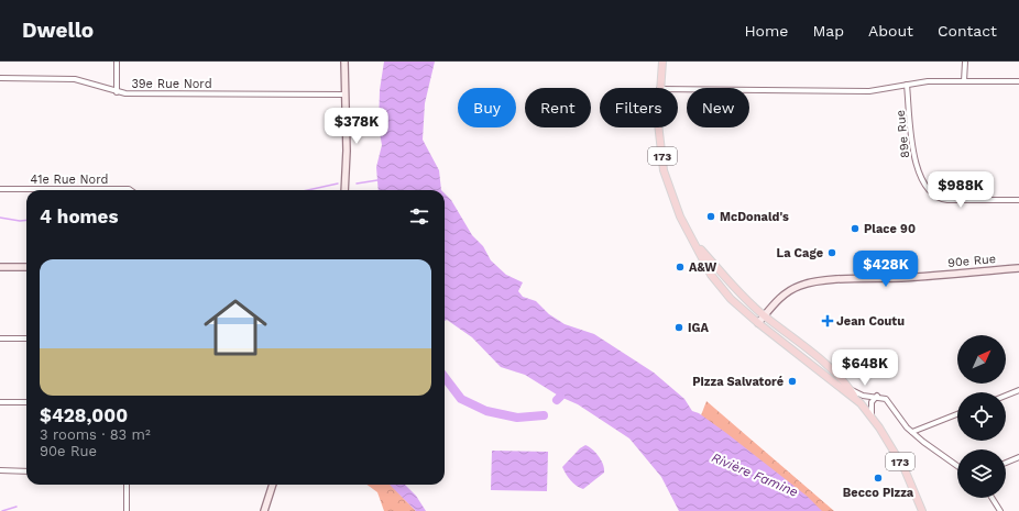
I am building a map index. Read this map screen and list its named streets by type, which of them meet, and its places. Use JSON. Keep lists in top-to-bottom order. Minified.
{"streets":{"main road":["173"],"street":["39e Rue Nord","89e Rue","41e Rue Nord","90e Rue"]},"crossings":[["173","90e Rue"]],"water":["Rivière Famine"],"places":{"other":["McDonald's","Place 90","La Cage","A&W","IGA","Pizza Salvatoré","Becco Pizza"],"health":["Jean Coutu"]},"north":"top right","page":{"header":"Dwello","nav":["Home","Map","About","Contact"],"chip":["Buy","Rent","Filters","New"],"price":["$378K","$988K","$428K","$648K"],"heading":"4 homes","list":[{"name":"$428,000","note":"3 rooms · 83 m² · 90e Rue"}]}}
